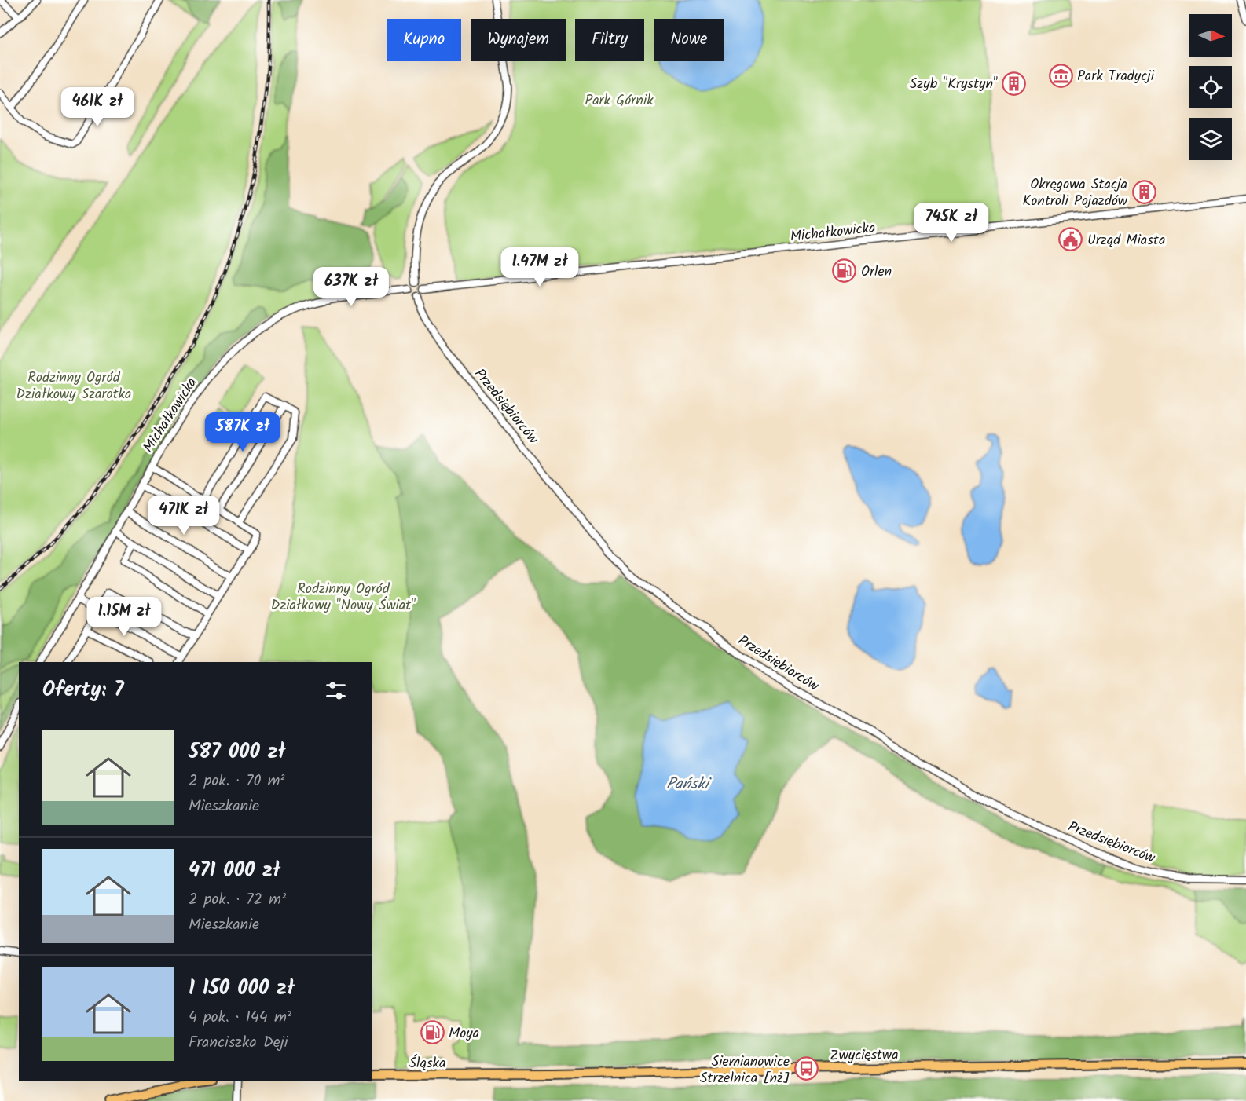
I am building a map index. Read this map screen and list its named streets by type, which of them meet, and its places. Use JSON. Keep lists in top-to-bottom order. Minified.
{"streets":{"main road":["Zwycięstwa","Śląska"],"street":["Michałkowicka","Przedsiębiorców"]},"crossings":[["Michałkowicka","Przedsiębiorców"],["Zwycięstwa","Śląska"]],"water":["Pański"],"parks":["Park Górnik","Rodzinny Ogród Działkowy Szarotka","Rodzinny Ogród Działkowy \"Nowy Świat\""],"places":{"museum":["Park Tradycji"],"building":["Szyb \"Krystyn\"","Okręgowa Stacja Kontroli Pojazdów"],"public building":["Urząd Miasta"],"fuel station":["Orlen","Moya"],"bus stop":["Siemianowice Strzelnica [nż]"]},"north":"right","page":{"chip":["Kupno","Wynajem","Filtry","Nowe"],"price":["461K zł","745K zł","1.47M zł","637K zł","587K zł","471K zł","1.15M zł"],"heading":"Oferty: 7","list":[{"name":"587 000 zł","note":"2 pok. · 70 m² · Mieszkanie"},{"name":"471 000 zł","note":"2 pok. · 72 m² · Mieszkanie"},{"name":"1 150 000 zł","note":"4 pok. · 144 m² · Franciszka Deji"}]}}
